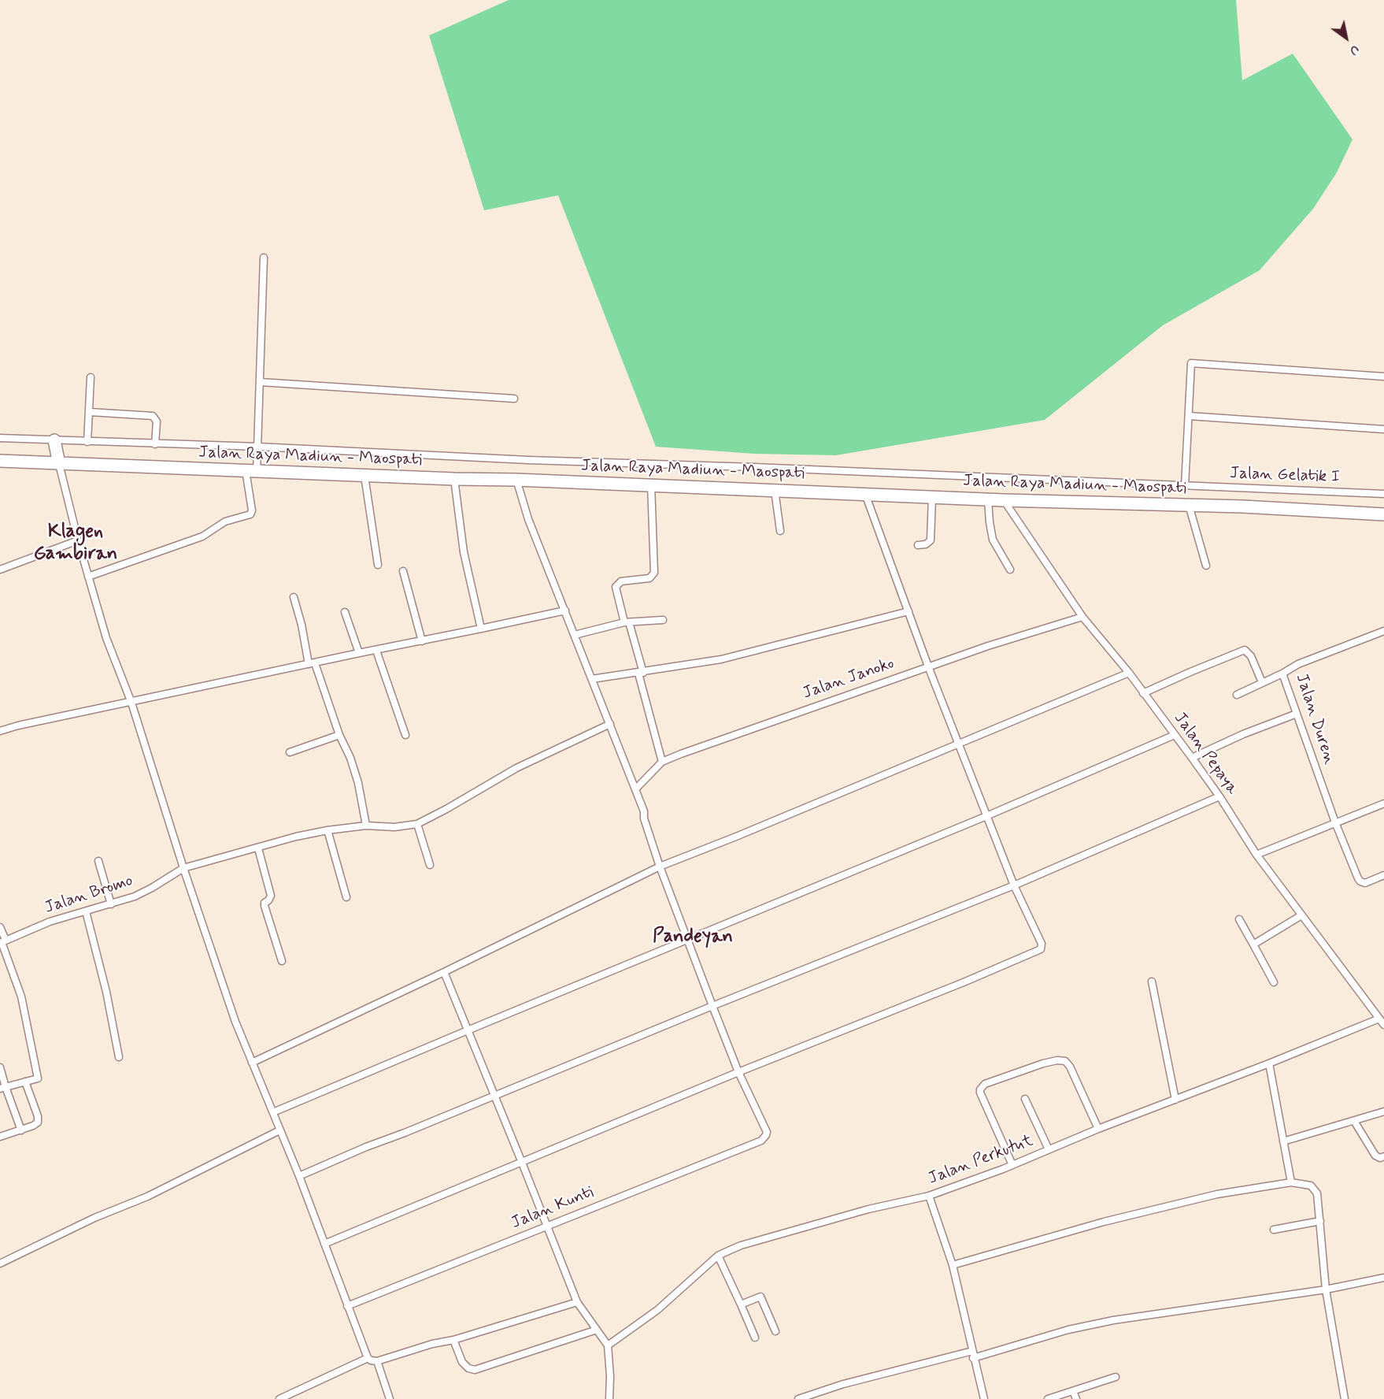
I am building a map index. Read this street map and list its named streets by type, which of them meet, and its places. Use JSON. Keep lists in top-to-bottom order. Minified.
{"streets":{"highway":["Jalan Raya Madiun - Maospati"],"street":["Jalan Gelatik I","Jalan Janoko","Jalan Duren","Jalan Pepaya","Jalan Bromo","Jalan Perkutut","Jalan Kunti"]},"crossings":[["Jalan Raya Madiun - Maospati","Jalan Pepaya"],["Jalan Janoko","Jalan Pepaya"],["Jalan Pepaya","Jalan Perkutut"]],"districts":["Klagen Gambiran","Pandeyan"],"north":"bottom right"}
